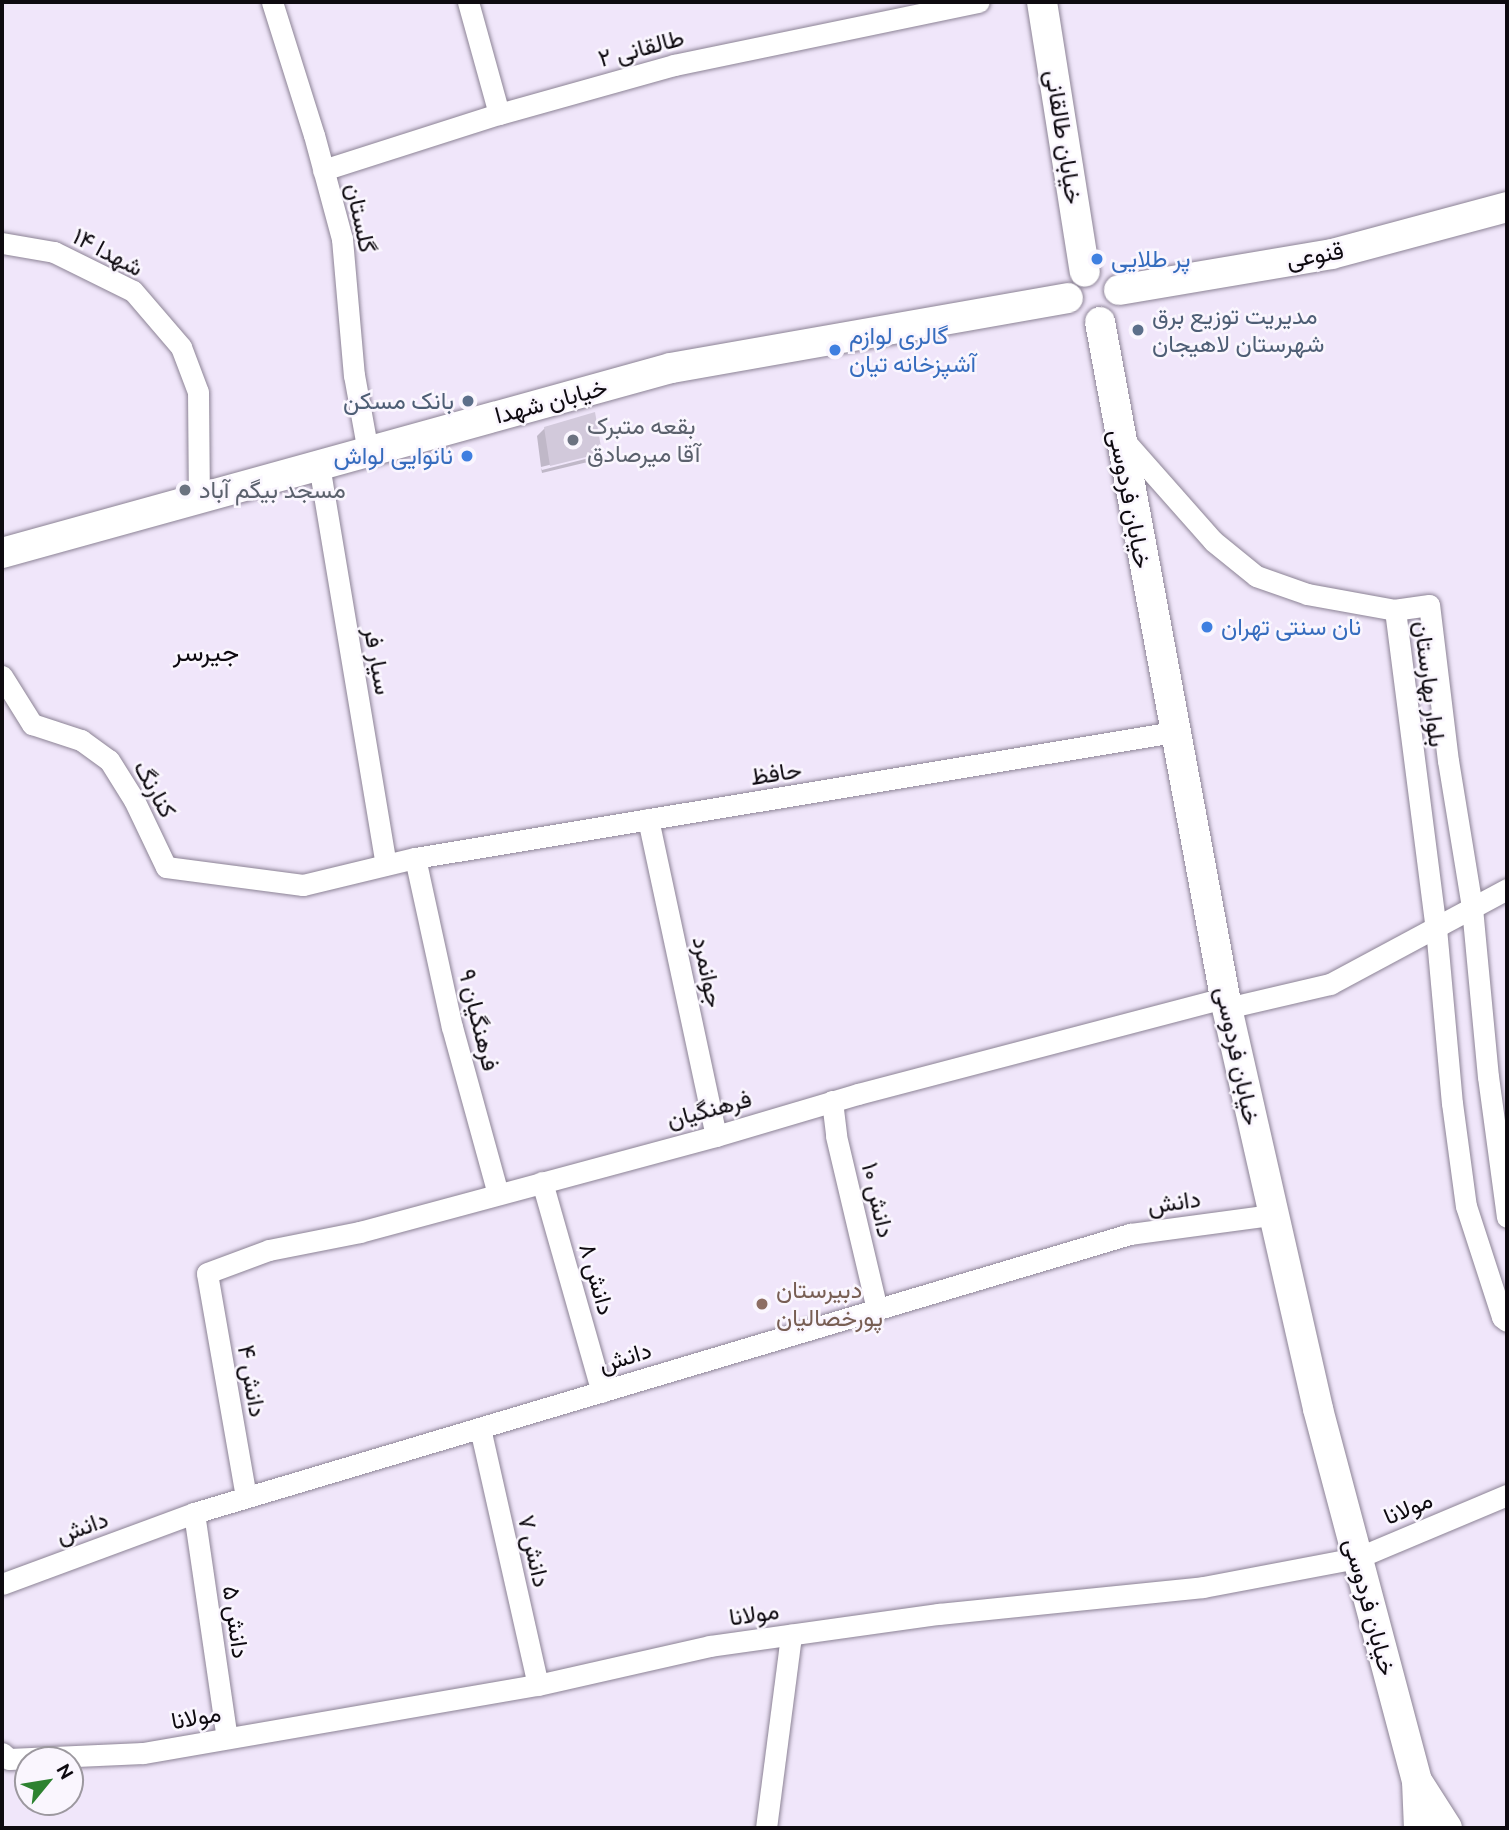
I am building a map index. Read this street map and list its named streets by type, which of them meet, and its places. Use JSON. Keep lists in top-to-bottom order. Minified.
{"streets":{"main road":["خیابان طالقانی","قنوعی","خیابان شهدا","خیابان فردوسی"],"street":["طالقانی ۲","گلستان","شهدا ۱۴","سیار فر","بلوار بهارستان","حافظ","کنارنگ","جوانمرد","فرهنگیان ۹","فرهنگیان","دانش ۱۰","دانش","دانش ۸","دانش ۴","مولانا","دانش ۷","دانش ۵"]},"crossings":[["طالقانی ۲","گلستان"],["خیابان طالقانی","قنوعی"],["خیابان طالقانی","خیابان شهدا"],["خیابان طالقانی","خیابان فردوسی"],["گلستان","خیابان شهدا"],["شهدا ۱۴","خیابان شهدا"],["قنوعی","خیابان شهدا"],["قنوعی","خیابان فردوسی"],["خیابان شهدا","خیابان فردوسی"],["خیابان شهدا","سیار فر"],["خیابان فردوسی","حافظ"],["خیابان فردوسی","فرهنگیان"],["خیابان فردوسی","دانش"],["خیابان فردوسی","مولانا"],["سیار فر","حافظ"],["بلوار بهارستان","فرهنگیان"],["حافظ","کنارنگ"],["حافظ","جوانمرد"],["حافظ","فرهنگیان ۹"],["جوانمرد","فرهنگیان"],["فرهنگیان ۹","فرهنگیان"],["فرهنگیان","دانش ۱۰"],["فرهنگیان","دانش ۸"],["فرهنگیان","دانش ۴"],["دانش ۱۰","دانش"],["دانش","دانش ۸"],["دانش","دانش ۴"],["دانش","دانش ۷"],["دانش","دانش ۵"],["مولانا","دانش ۷"],["مولانا","دانش ۵"]],"districts":["جیرسر"],"places":["پر طلایی","مدیریت توزیع برق شهرستان لاهیجان","گالری لوازم آشپزخانه تیان","بانک مسکن","بقعه متبرک آقا میرصادق","نانوایی لواش","مسجد بیگم آباد","نان سنتی تهران","دبیرستان پورخصالیان"],"north":"top right"}
